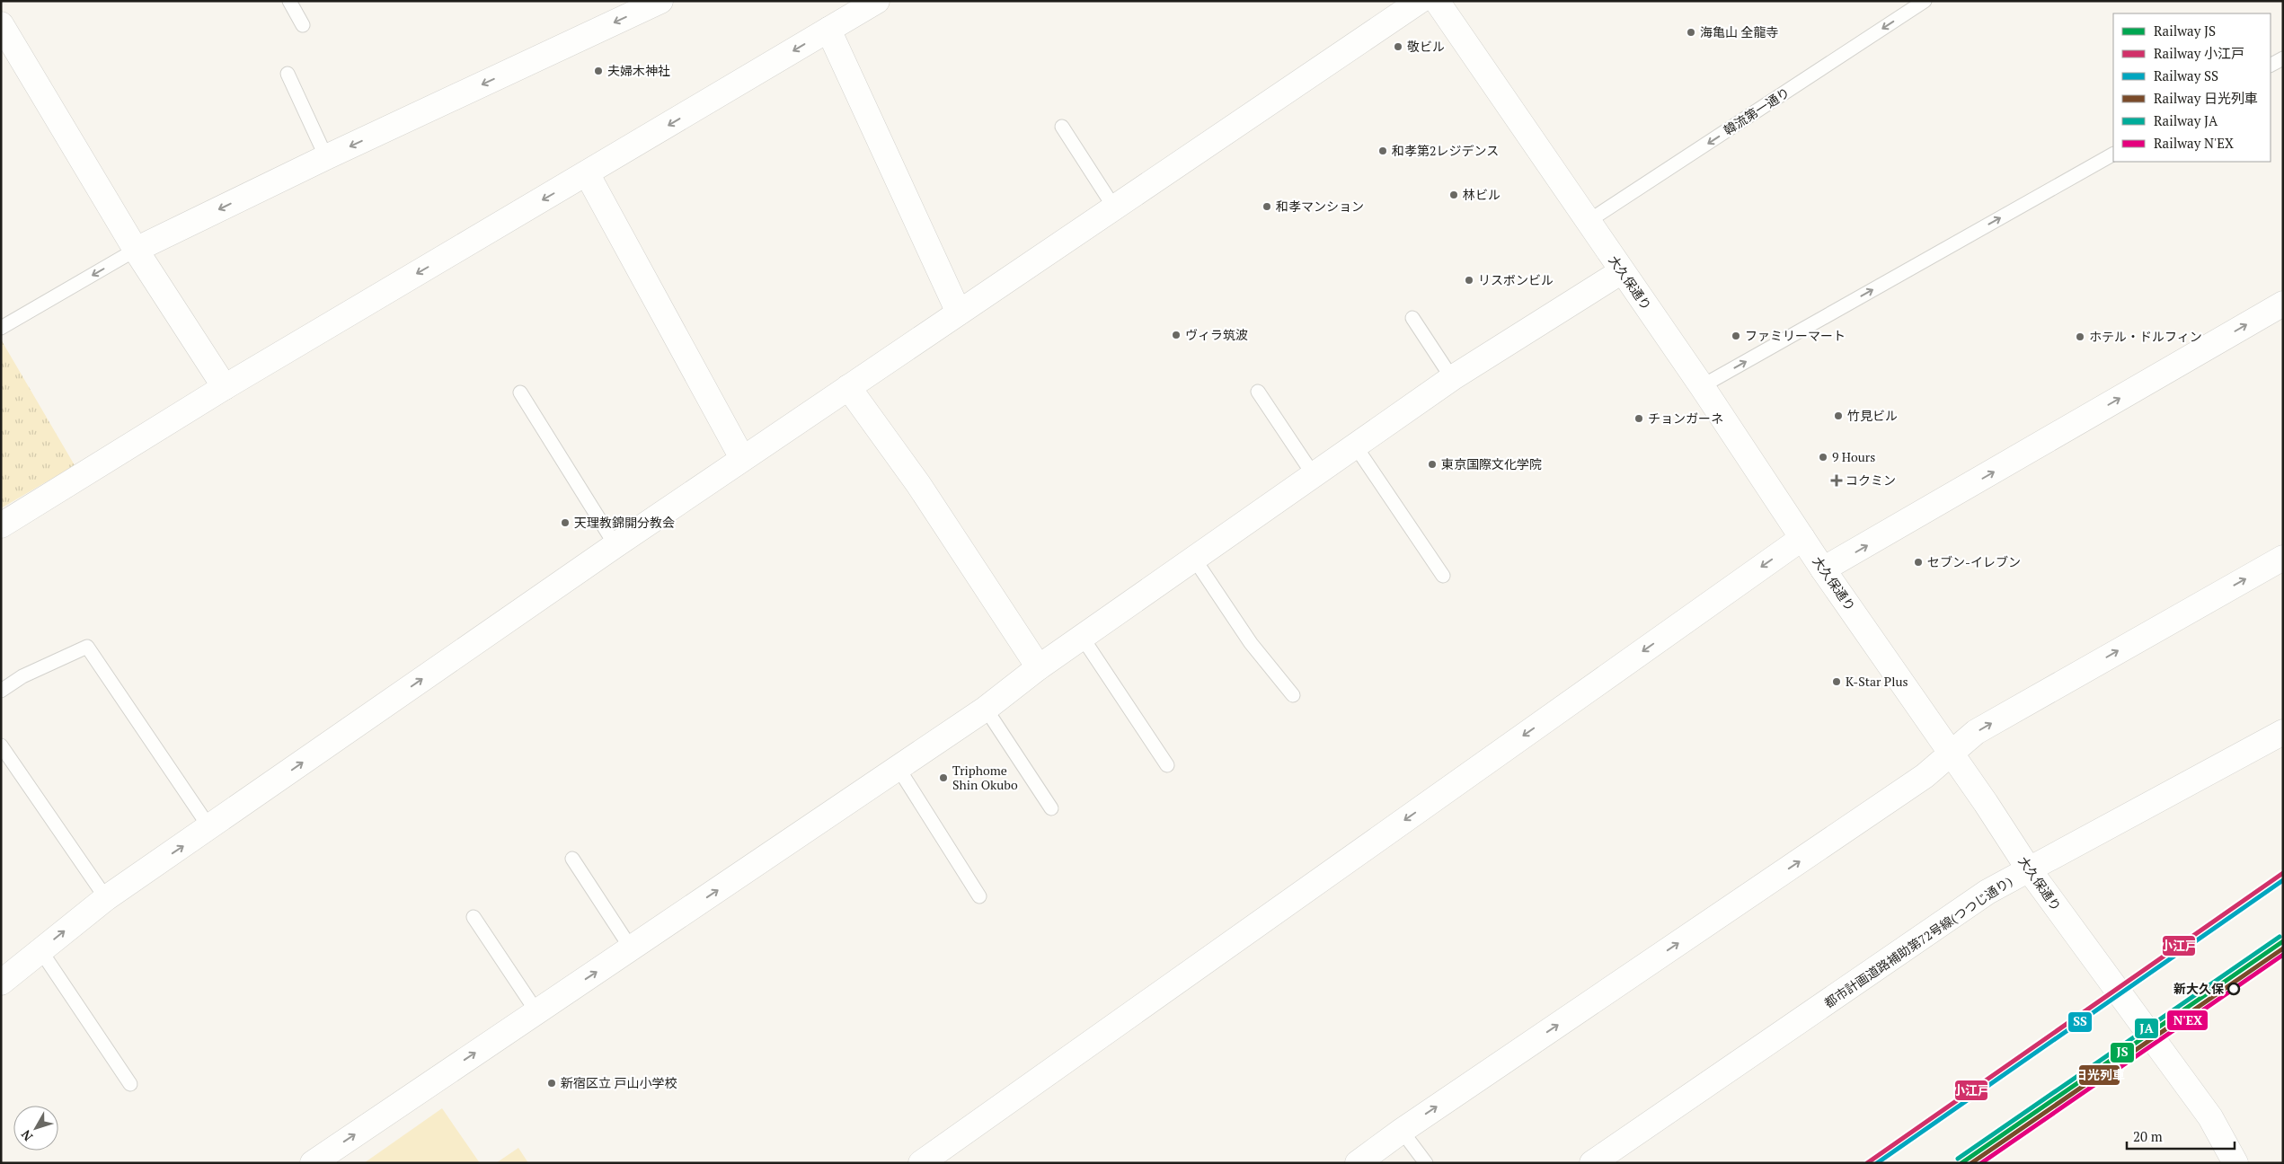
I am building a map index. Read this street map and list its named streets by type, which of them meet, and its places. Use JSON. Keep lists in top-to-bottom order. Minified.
{"streets":{"street":["大久保通り","都市計画道路補助第72号線(つつじ通り)"],"lane":["韓流第一通り"]},"crossings":[["韓流第一通り","大久保通り"],["大久保通り","都市計画道路補助第72号線(つつじ通り)"]],"one_way":["韓流第一通り"],"places":{"other":["海亀山 全龍寺","敬ビル","夫婦木神社","和孝第2レジデンス","林ビル","和孝マンション","リスボンビル","ヴィラ筑波","ファミリーマート","ホテル・ドルフィン","竹見ビル","チョンガーネ","9 Hours","東京国際文化学院","天理教錦開分教会","セブン-イレブン","K-Star Plus","Triphome Shin Okubo","新大久保","新宿区立 戸山小学校"],"health":["コクミン"]},"lines":["rail line 小江戸","rail line SS","rail line JA","rail line JS","rail line 日光列車","rail line N'EX"],"legend":["Railway JS","Railway 小江戸","Railway SS","Railway 日光列車","Railway JA","Railway N'EX"],"scale_bar":"20 m","north":"bottom left"}
